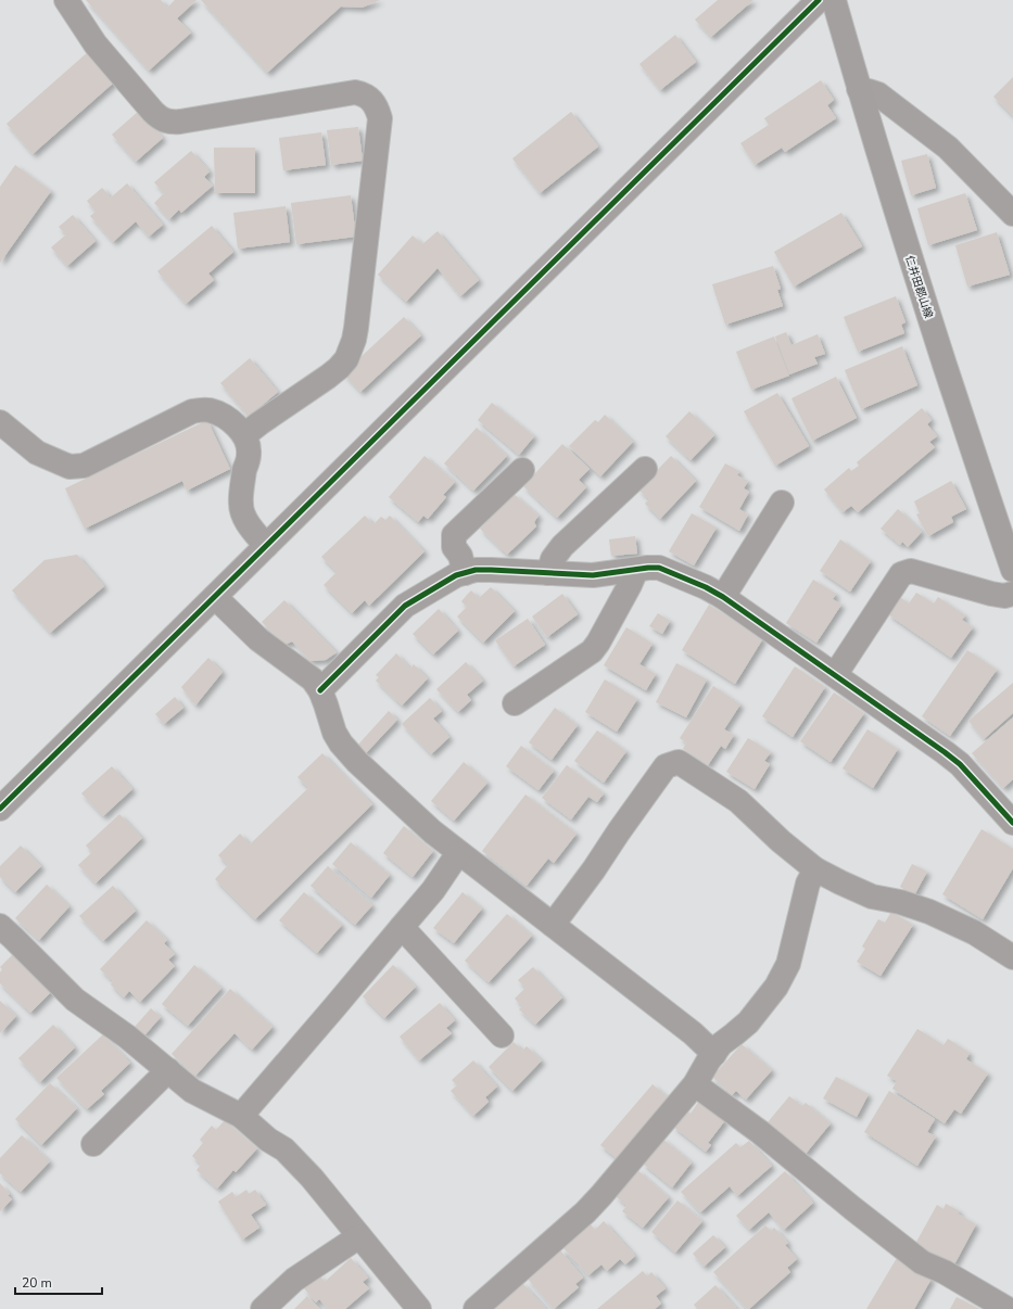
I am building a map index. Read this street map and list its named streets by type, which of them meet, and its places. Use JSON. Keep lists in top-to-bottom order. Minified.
{"streets":{"main road":["仁井田郡山線"]},"scale_bar":"20 m"}
